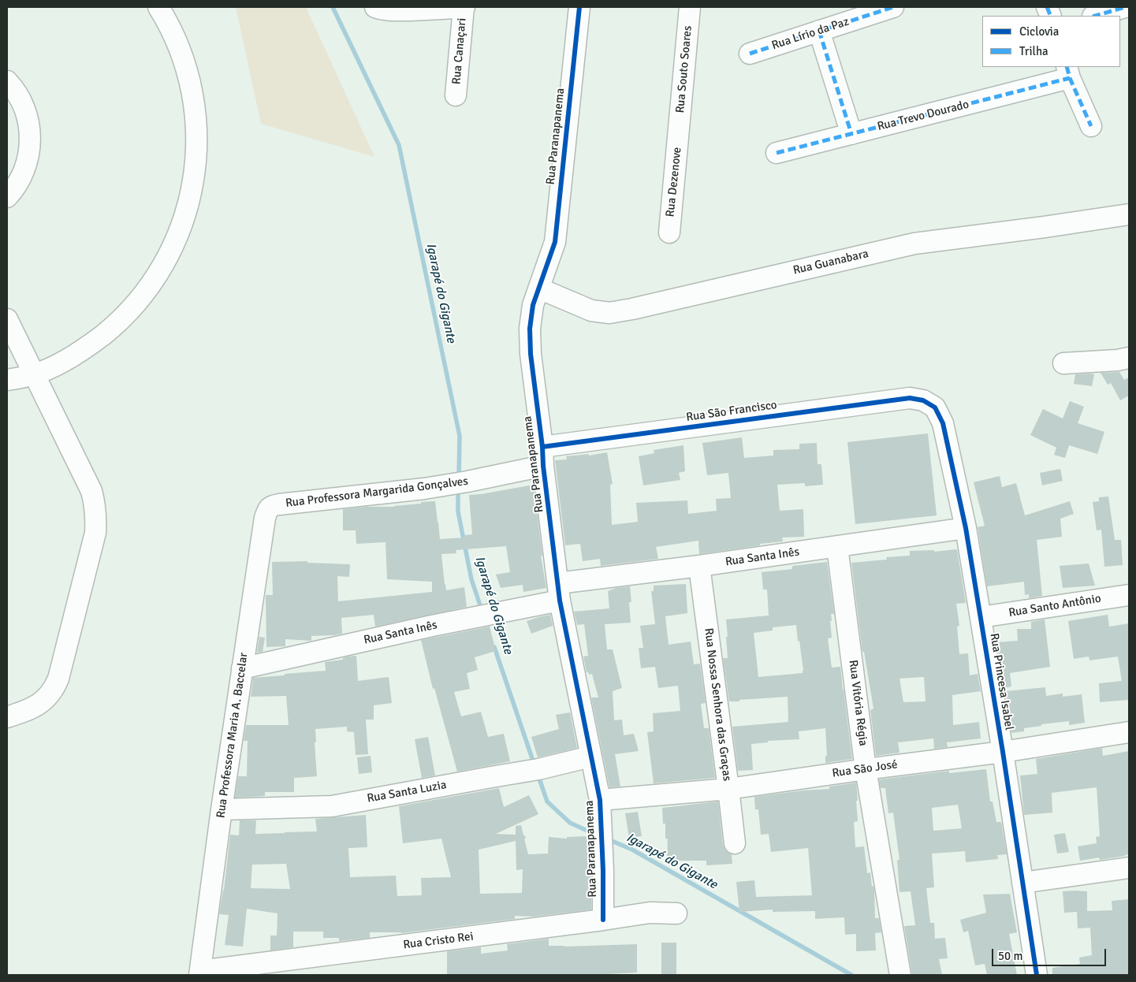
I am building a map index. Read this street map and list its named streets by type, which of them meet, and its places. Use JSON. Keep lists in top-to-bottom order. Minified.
{"streets":{"street":["Rua Lírio da Paz","Rua Canaçari","Rua Souto Soares","Rua Trevo Dourado","Rua Paranapanema","Rua Dezenove","Rua Guanabara","Rua São Francisco","Rua Professora Margarida Gonçalves","Rua Santa Inês","Rua Santo Antônio","Rua Princesa Isabel","Rua Vitória Régia","Rua Nossa Senhora das Graças","Rua Professora Maria A. Baccelar","Rua São José","Rua Santa Luzia","Rua Cristo Rei"]},"crossings":[["Rua Souto Soares","Rua Dezenove"],["Rua Paranapanema","Rua Guanabara"],["Rua Paranapanema","Rua São Francisco"],["Rua Paranapanema","Rua Professora Margarida Gonçalves"],["Rua Paranapanema","Rua Santa Inês"],["Rua Paranapanema","Rua São José"],["Rua Paranapanema","Rua Santa Luzia"],["Rua Paranapanema","Rua Cristo Rei"],["Rua São Francisco","Rua Professora Margarida Gonçalves"],["Rua São Francisco","Rua Princesa Isabel"],["Rua Professora Margarida Gonçalves","Rua Professora Maria A. Baccelar"],["Rua Santa Inês","Rua Princesa Isabel"],["Rua Santa Inês","Rua Vitória Régia"],["Rua Santa Inês","Rua Nossa Senhora das Graças"],["Rua Santa Inês","Rua Professora Maria A. Baccelar"],["Rua Santo Antônio","Rua Princesa Isabel"],["Rua Princesa Isabel","Rua São José"],["Rua Vitória Régia","Rua São José"],["Rua Nossa Senhora das Graças","Rua São José"],["Rua Professora Maria A. Baccelar","Rua Santa Luzia"],["Rua Professora Maria A. Baccelar","Rua Cristo Rei"]],"water":["Igarapé do Gigante"],"legend":["Ciclovia","Trilha"],"scale_bar":"50 m"}
